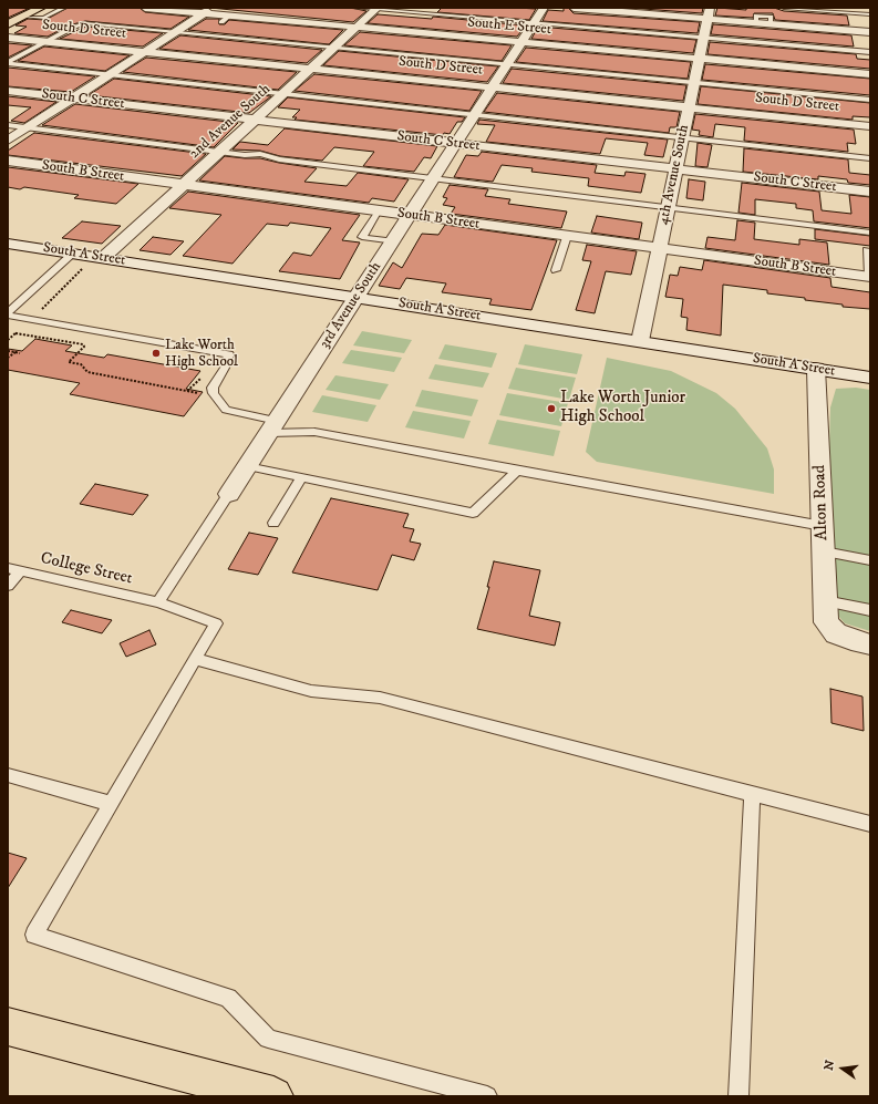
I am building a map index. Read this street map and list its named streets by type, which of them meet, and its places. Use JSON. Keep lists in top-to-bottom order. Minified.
{"streets":{"street":["South E Street","South D Street","South C Street","2nd Avenue South","South B Street","4th Avenue South","South A Street","3rd Avenue South","Alton Road"],"lane":["College Street"]},"crossings":[["South E Street","2nd Avenue South"],["South E Street","4th Avenue South"],["South E Street","3rd Avenue South"],["South D Street","2nd Avenue South"],["South D Street","4th Avenue South"],["South D Street","3rd Avenue South"],["South C Street","2nd Avenue South"],["South C Street","4th Avenue South"],["South C Street","3rd Avenue South"],["2nd Avenue South","South B Street"],["2nd Avenue South","South A Street"],["South B Street","4th Avenue South"],["South B Street","3rd Avenue South"],["4th Avenue South","South A Street"],["South A Street","3rd Avenue South"],["South A Street","Alton Road"],["3rd Avenue South","College Street"]],"places":["Lake Worth High School","Lake Worth Junior High School"],"north":"left"}
